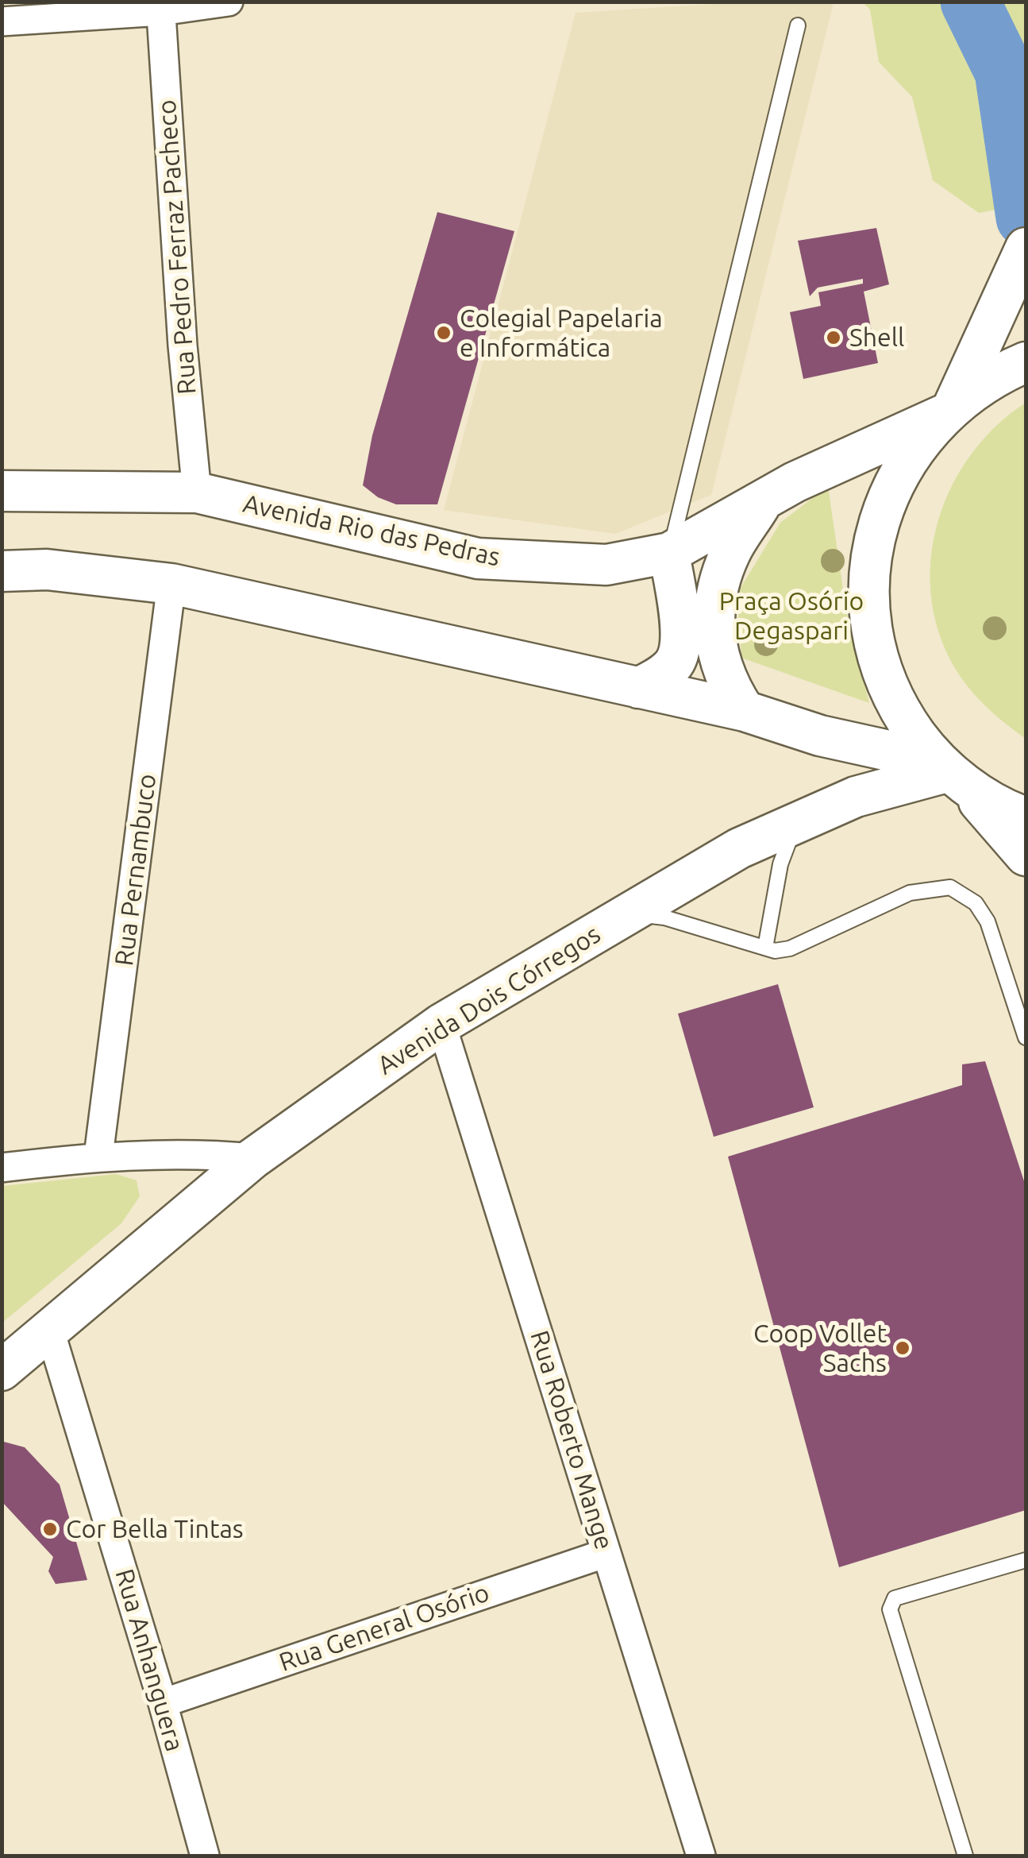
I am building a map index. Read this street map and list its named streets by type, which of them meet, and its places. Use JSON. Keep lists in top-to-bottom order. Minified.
{"streets":{"main road":["Avenida Rio das Pedras","Avenida Dois Córregos"],"street":["Rua Pedro Ferraz Pacheco","Rua Pernambuco","Rua Roberto Mange","Rua General Osório","Rua Anhanguera"]},"crossings":[["Rua Pedro Ferraz Pacheco","Avenida Rio das Pedras"],["Avenida Dois Córregos","Rua Roberto Mange"],["Avenida Dois Córregos","Rua Anhanguera"],["Rua Roberto Mange","Rua General Osório"],["Rua General Osório","Rua Anhanguera"]],"parks":["Praça Osório Degaspari"],"places":["Colegial Papelaria e Informática","Shell","Coop Vollet Sachs","Cor Bella Tintas"]}
